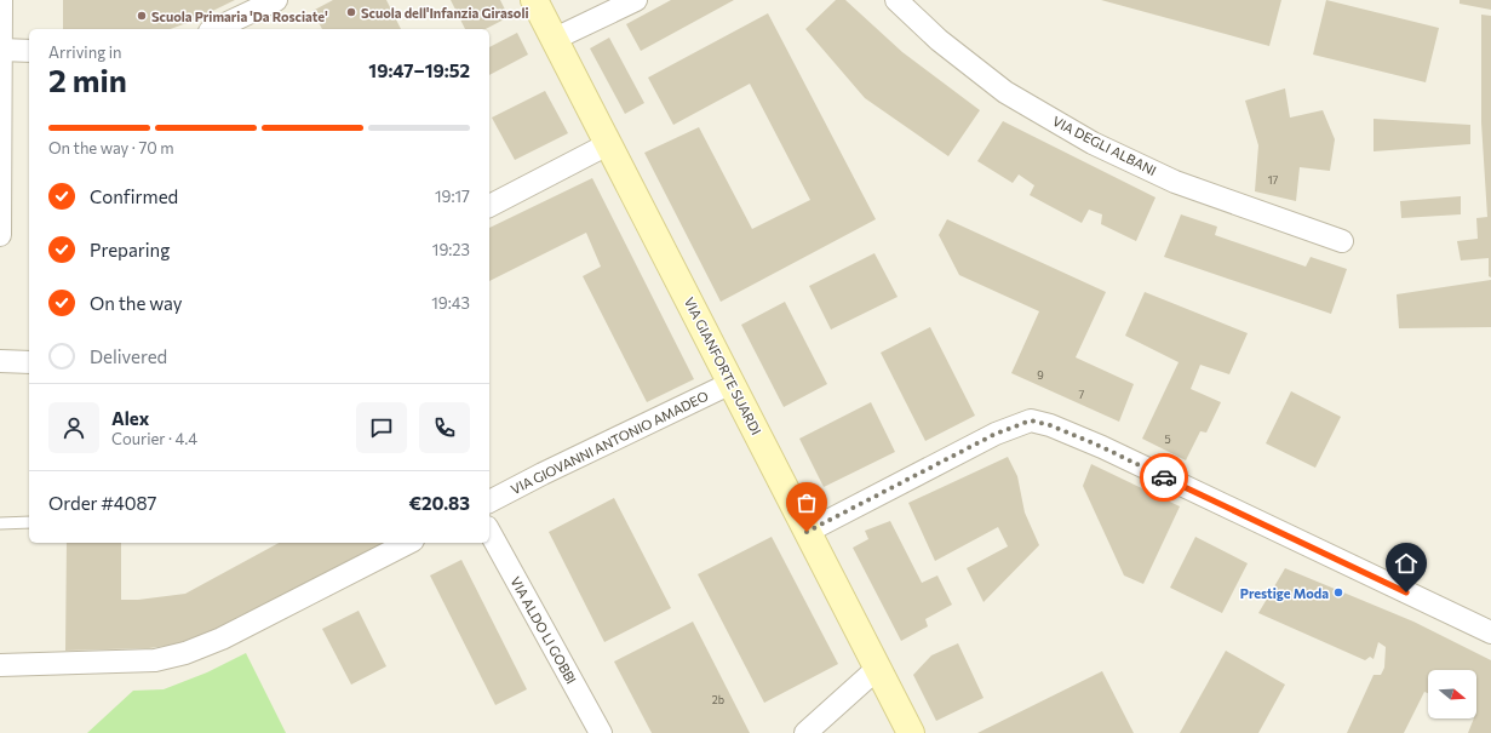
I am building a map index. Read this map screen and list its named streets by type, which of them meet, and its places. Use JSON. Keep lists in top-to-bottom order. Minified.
{"streets":{"street":["VIA DEGLI ALBANI","VIA GIANFORTE SUARDI","VIA GIOVANNI ANTONIO AMADEO","VIA ALDO LI GOBBI"]},"crossings":[["VIA GIANFORTE SUARDI","VIA GIOVANNI ANTONIO AMADEO"]],"places":["Scuola dell'Infanzia Girasoli","Scuola Primaria 'Da Rosciate'","Prestige Moda"],"house_numbers":["17","9","7","5","2b"],"north":"right","page":{"heading":["2 min","Arriving in","19:47–19:52"],"panel":["Alex","Courier · 4.4","Order #4087","€20.83"],"bar":"On the way · 70 m","list":[["Confirmed","19:17"],["Preparing","19:23"],["On the way","19:43"],"Delivered"]}}
